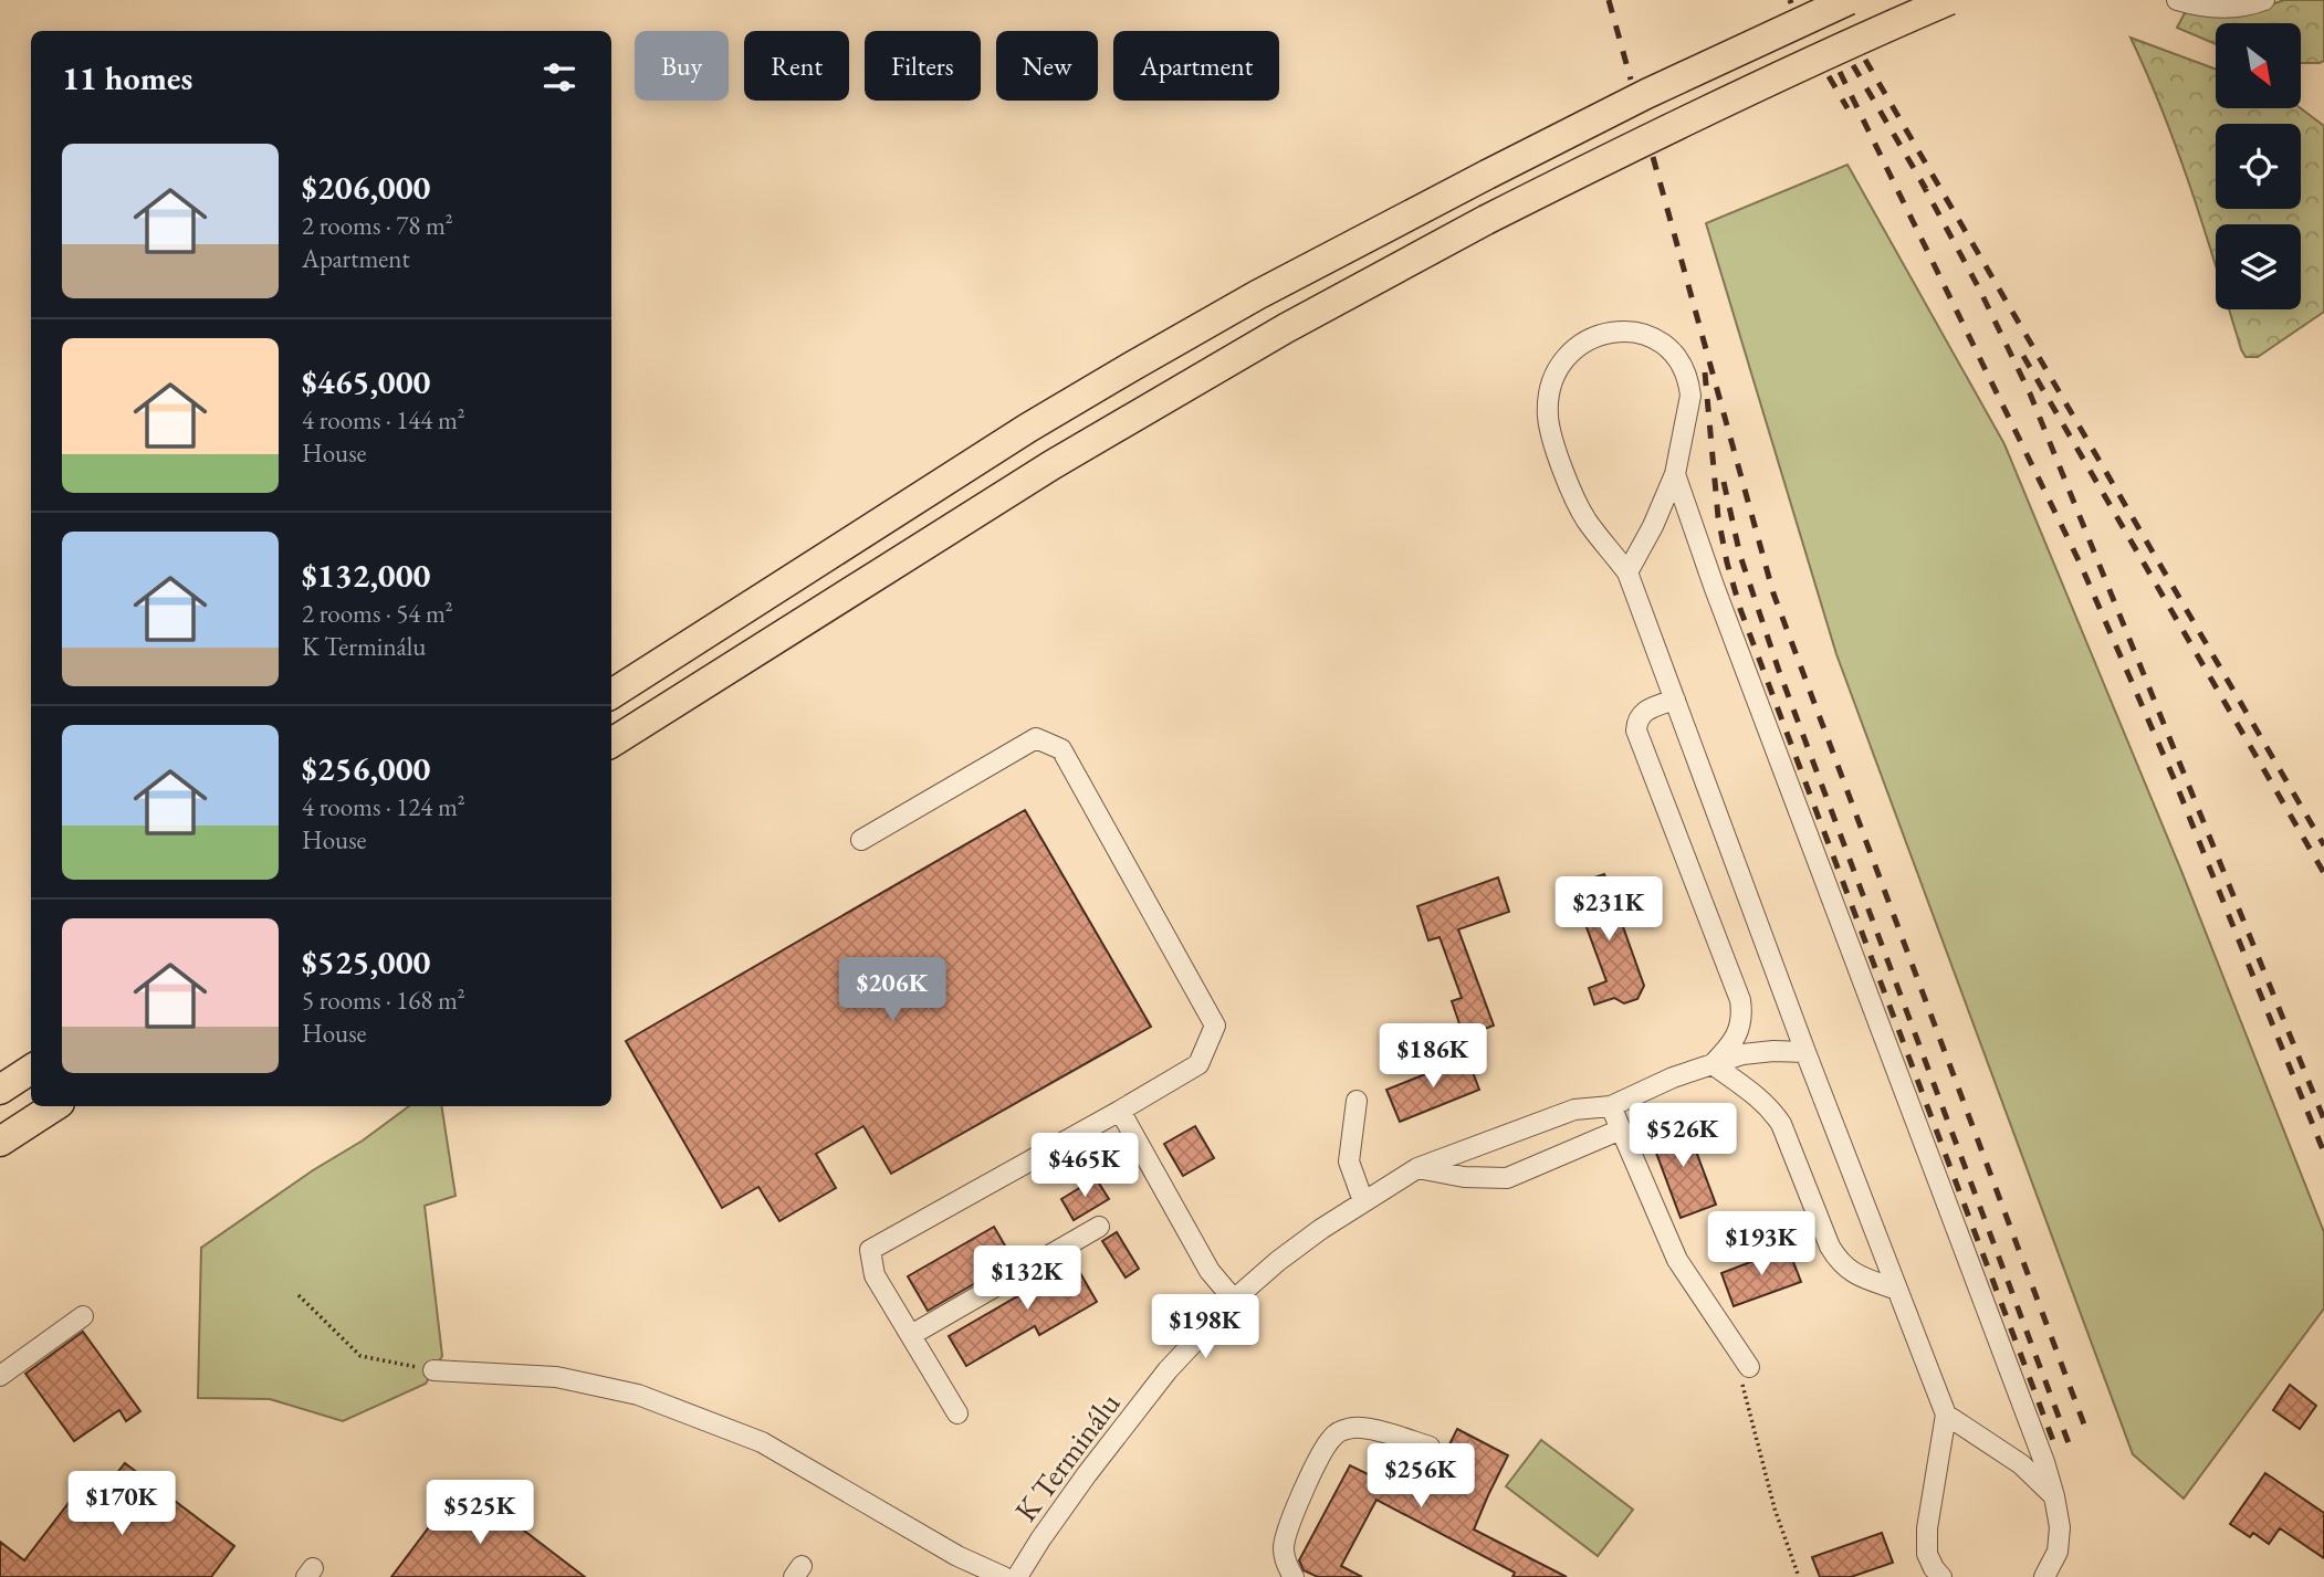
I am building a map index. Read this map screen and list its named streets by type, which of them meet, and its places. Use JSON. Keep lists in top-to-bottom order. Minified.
{"streets":{"street":["K Terminálu"]},"north":"bottom right","page":{"chip":["Buy","Rent","Filters","New","Apartment"],"heading":"11 homes","list":[{"name":"$206,000","note":"2 rooms · 78 m² · Apartment"},{"name":"$465,000","note":"4 rooms · 144 m² · House"},{"name":"$132,000","note":"2 rooms · 54 m² · K Terminálu"},{"name":"$256,000","note":"4 rooms · 124 m² · House"},{"name":"$525,000","note":"5 rooms · 168 m² · House"}],"price":["$231K","$206K","$186K","$526K","$465K","$193K","$132K","$198K","$256K","$170K","$525K"]}}
